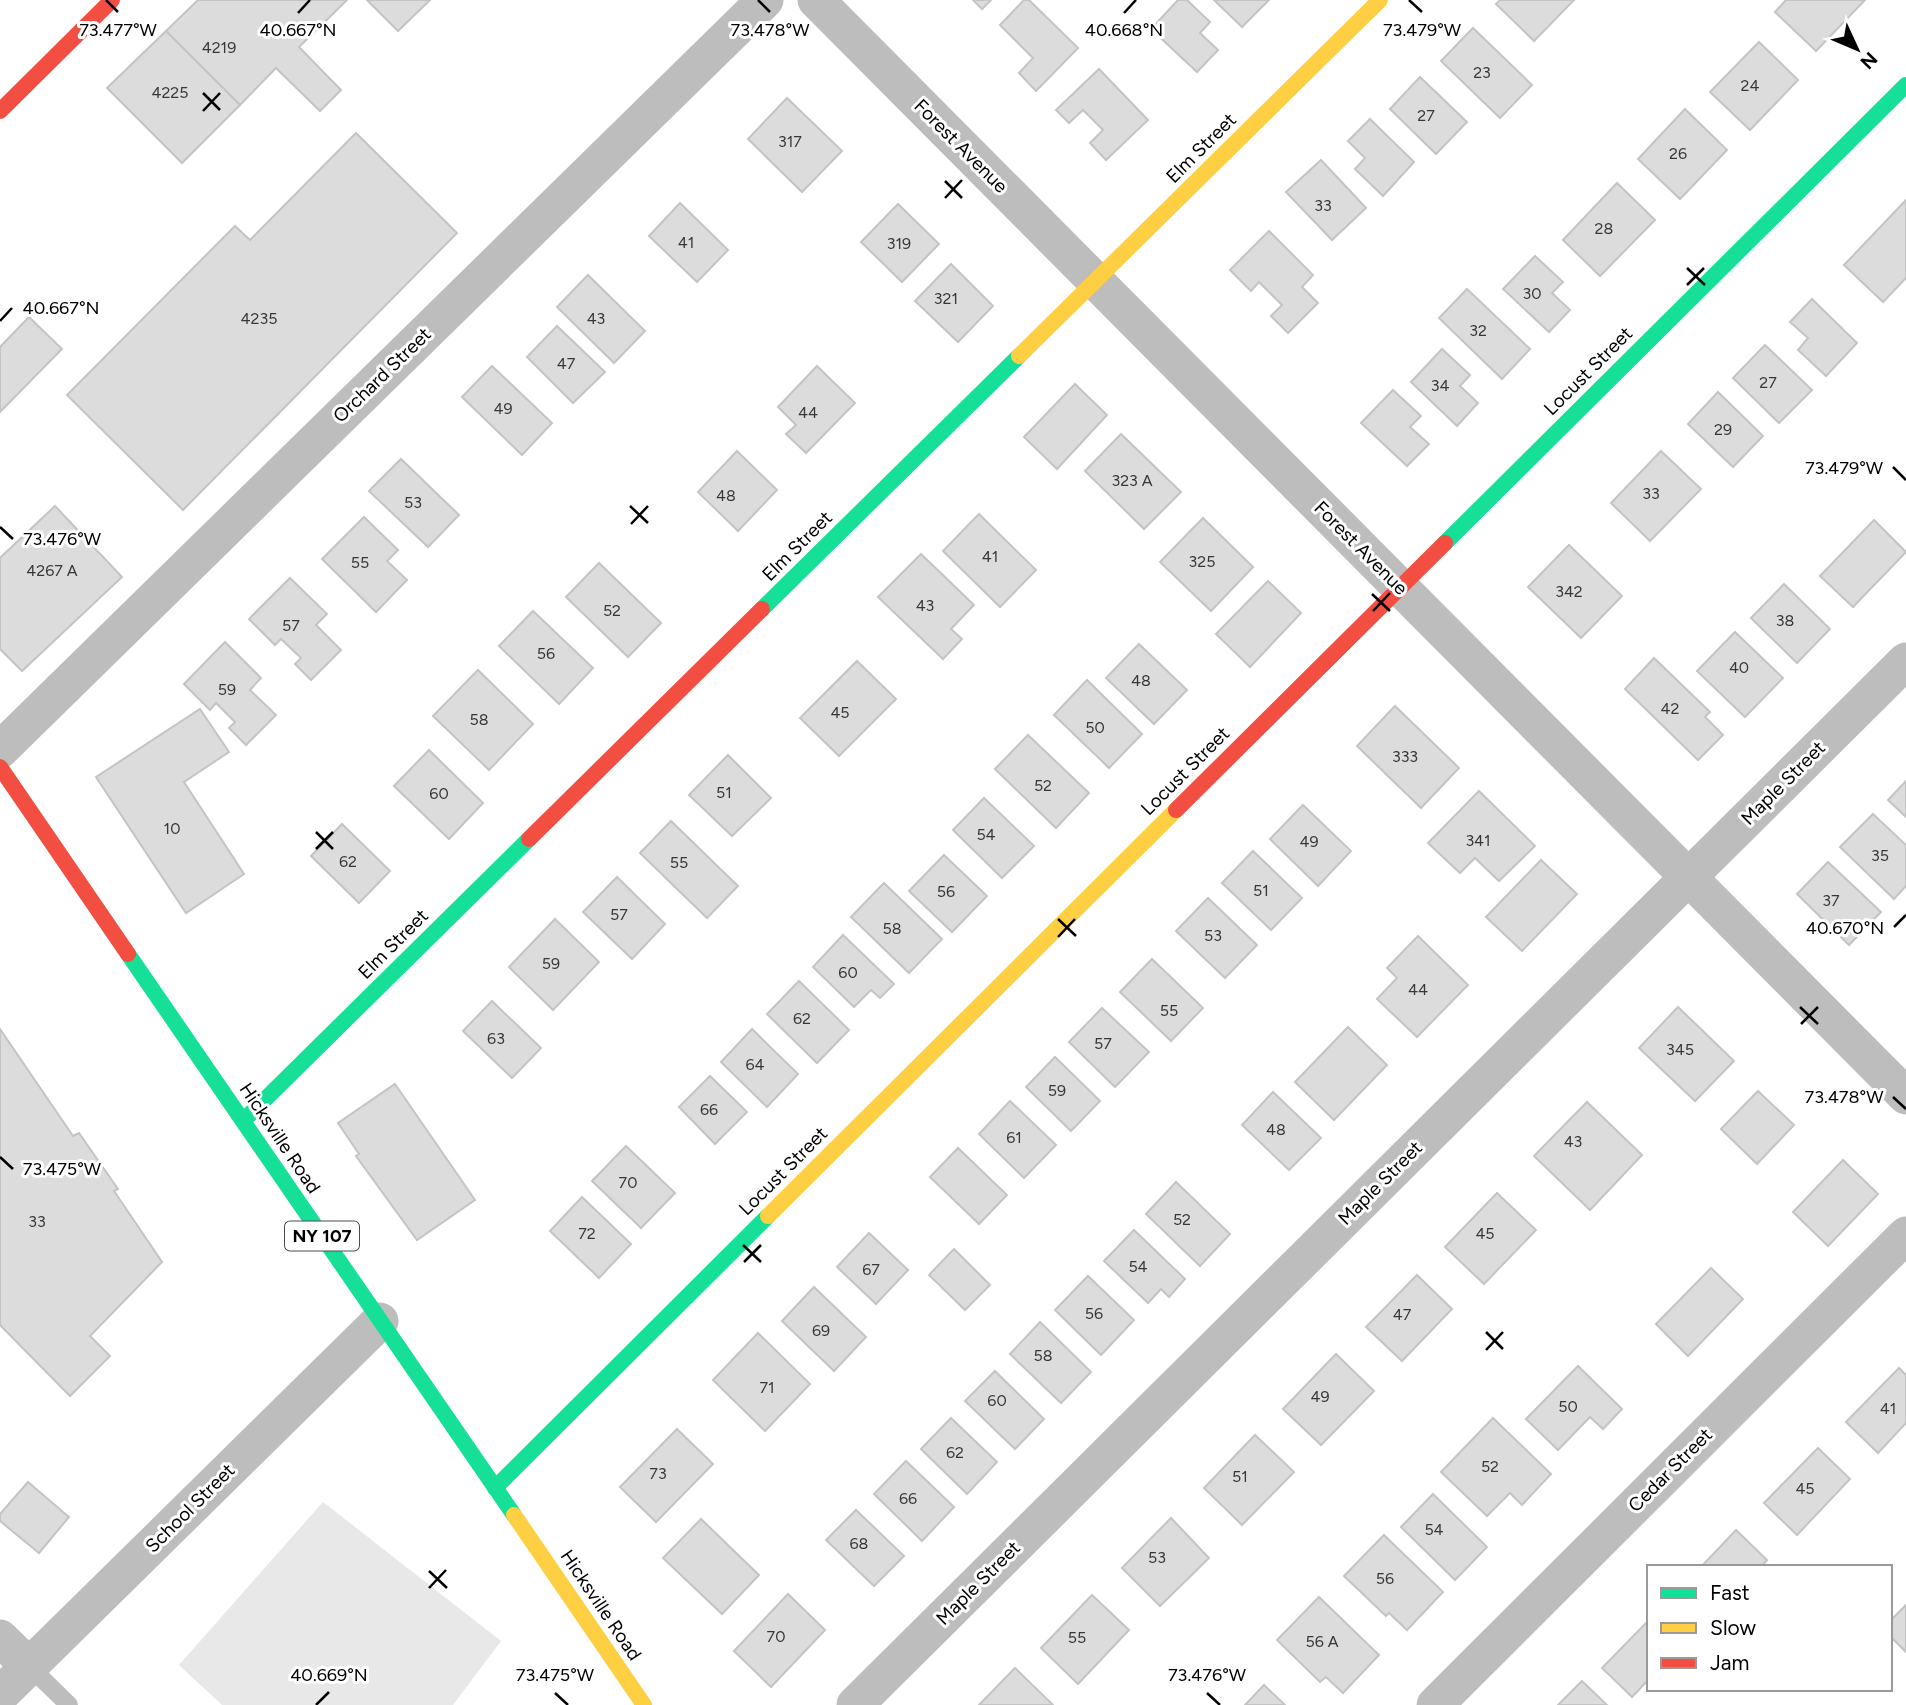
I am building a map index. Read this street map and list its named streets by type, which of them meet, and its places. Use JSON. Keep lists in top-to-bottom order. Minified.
{"streets":{"street":["Forest Avenue","Elm Street","Locust Street","Orchard Street","Maple Street","Hicksville Road","NY 107","Cedar Street","School Street"]},"crossings":[["Forest Avenue","Elm Street"],["Forest Avenue","Locust Street"],["Forest Avenue","Maple Street"],["Elm Street","Hicksville Road"],["Locust Street","Hicksville Road"],["Hicksville Road","School Street"]],"house_numbers":["4219","23","24","4225","27","317","26","33","28","41","319","30","321","4235","43","32","47","27","34","49","44","29","323 A","33","48","53","41","325","55","4267 A","342","43","52","38","57","56","40","48","59","42","45","58","50","333","52","51","60","10","54","341","49","35","62","55","51","56","37","57","58","53","59","60","44","55","62","63","57","345","64","59","66","48","61","43","70","52","33","72","45","54","67","56","47","69","58","71","49","60","50","41","62","52","73","51","45","66","54","68","53","56","70","55","56 A"],"legend":["Fast","Slow","Jam"],"north":"bottom right","coordinates":["73.478°W","73.479°W","73.477°W","40.667°N","40.668°N","73.476°W","40.670°N","73.475°W","40.669°N"]}
